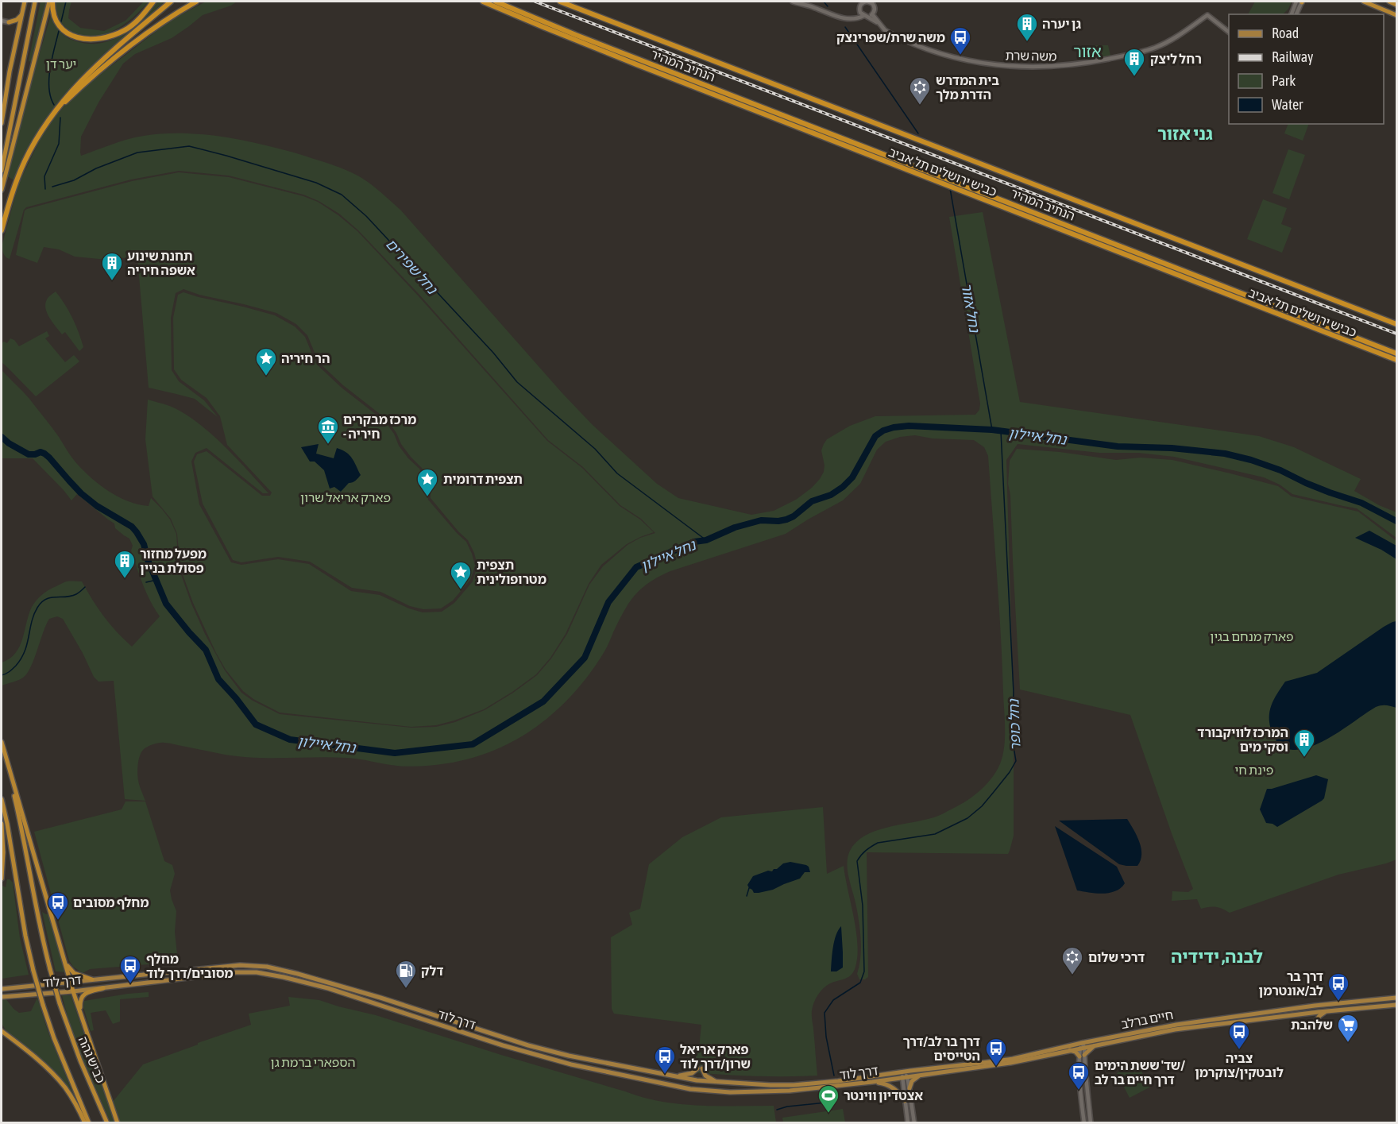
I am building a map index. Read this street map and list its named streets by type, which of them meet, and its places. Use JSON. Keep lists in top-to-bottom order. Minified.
{"streets":{"highway":["הנתיב המהיר","כביש ירושלים תל אביב","כביש גהה"],"main road":["דרך לוד","חיים ברלב"],"street":["משה שרת"]},"crossings":[["דרך לוד","חיים ברלב"]],"districts":["אזור","גני אזור","לבנה, ידידיה"],"water":["נחל שפירים","נחל אזור","נחל איילון","נחל כופר"],"parks":["יער דן","פארק אריאל שרון","פארק מנחם בגין","פינת חי","הספארי ברמת גן"],"places":{"building":["גן יערה","רחל ליצק","תחנת שינוע אשפה חיריה","מפעל מחזור פסולת בניין","המרכז לוויקבורד וסקי מים"],"bus stop":["משה שרת/שפרינצק","מחלף מסובים","מחלף מסובים/דרך לוד","דרך בר לב/אונטרמן","צביה לובטקין/צוקרמן","דרך בר לב/דרך הטייסים","פארק אריאל שרון/דרך לוד","שד' ששת הימים/ דרך חיים בר לב"],"synagogue":["בית המדרש הדרת מלך","דרכי שלום"],"place":["הר חיריה","תצפית דרומית","תצפית מטרופולינית"],"museum":["מרכז מבקרים - חיריה"],"fuel station":["דלק"],"supermarket":["שלהבת"],"sports":["אצטדיון ווינטר"]},"legend":["Road","Railway","Park","Water"]}
